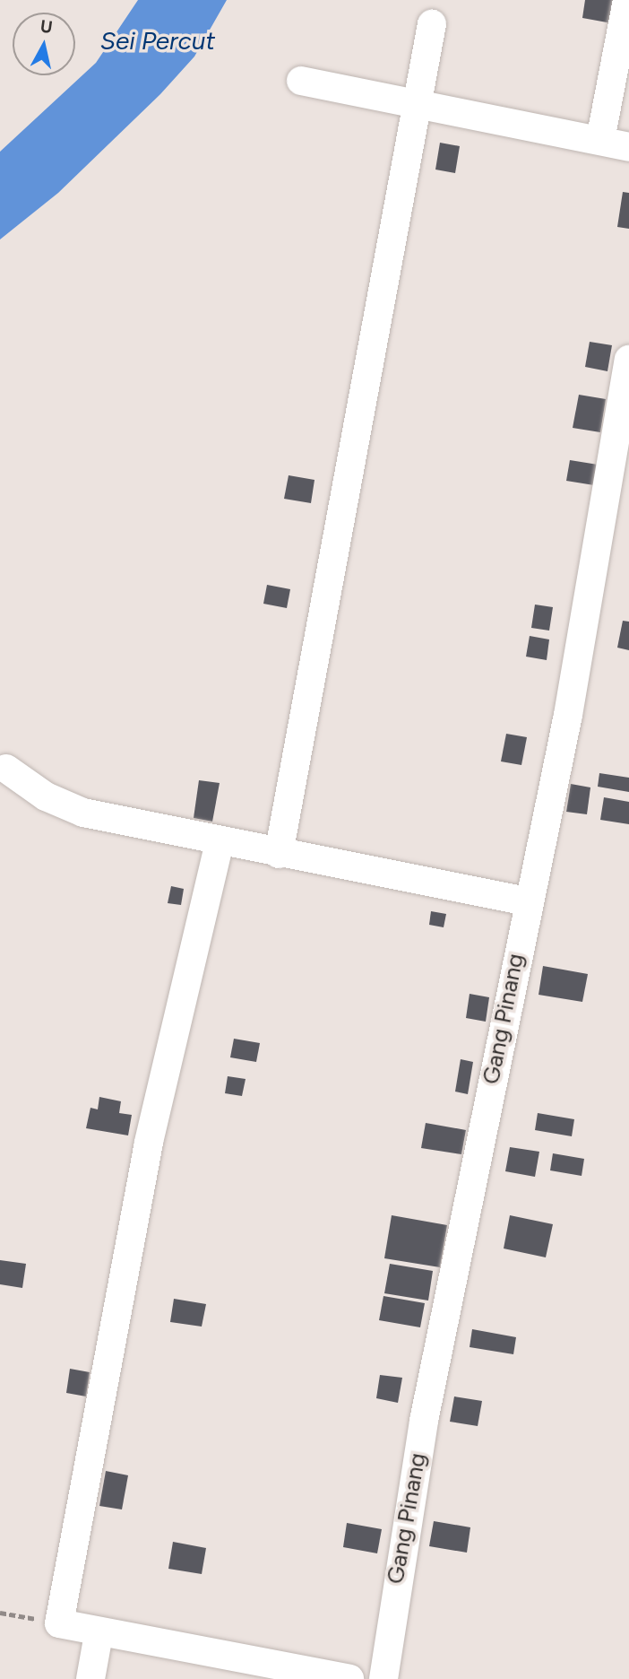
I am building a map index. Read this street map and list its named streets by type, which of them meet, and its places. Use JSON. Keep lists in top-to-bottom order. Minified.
{"streets":{"street":["Gang Pinang"]},"water":["Sei Percut"],"north":"top"}
